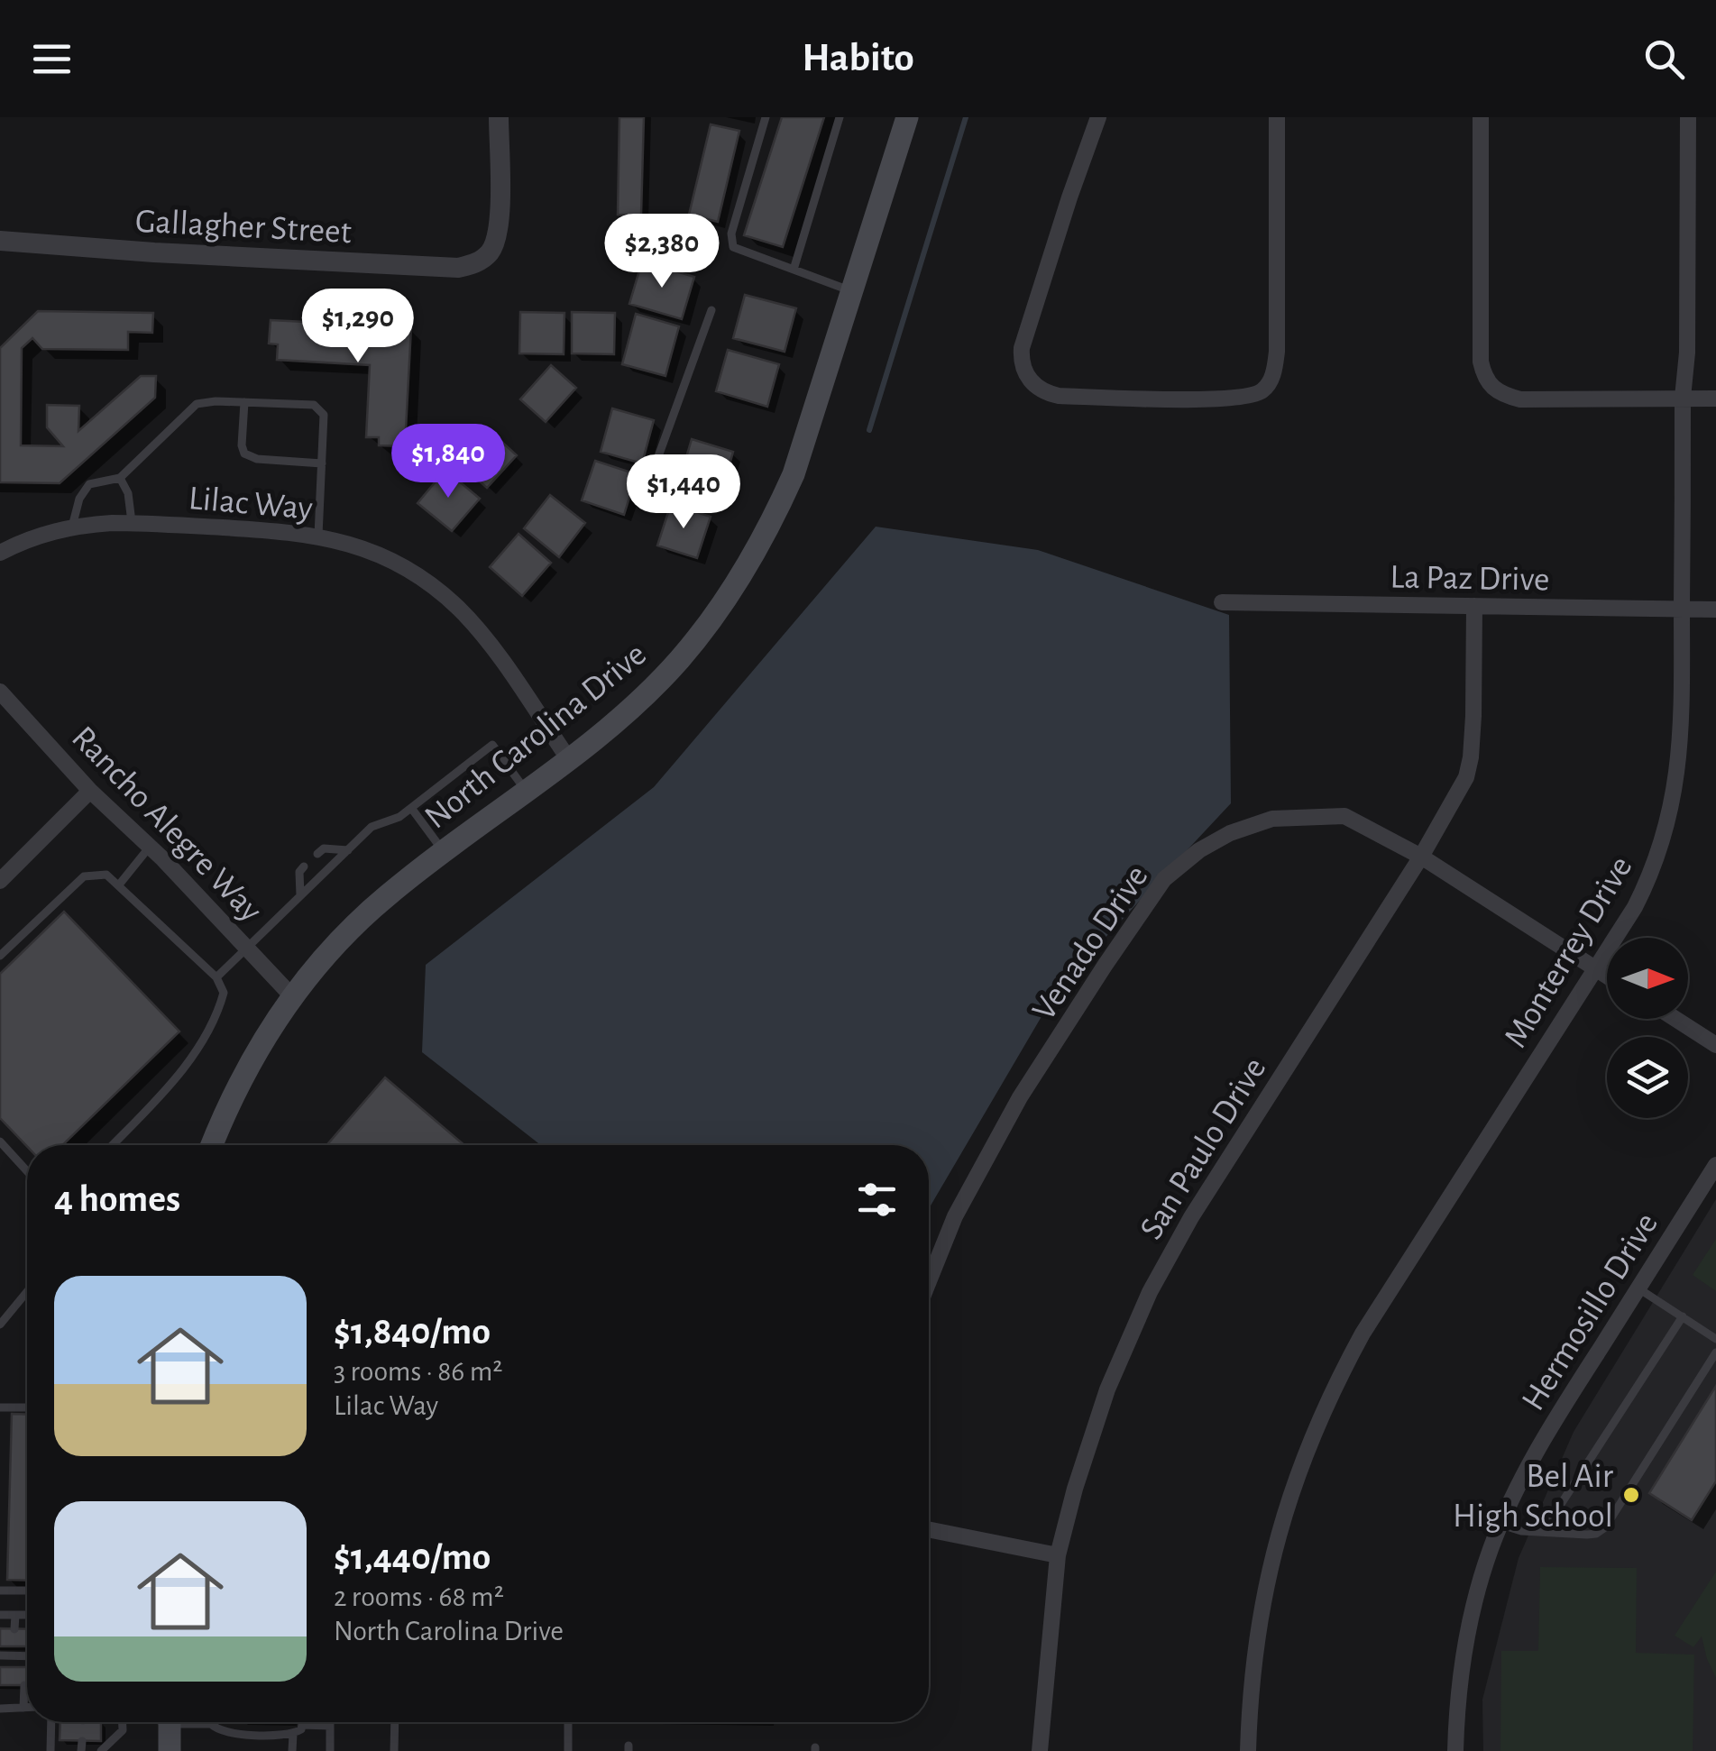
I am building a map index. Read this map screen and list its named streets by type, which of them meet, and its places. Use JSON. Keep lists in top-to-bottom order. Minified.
{"streets":{"main road":["North Carolina Drive"],"street":["Gallagher Street","Lilac Way","La Paz Drive","Rancho Alegre Way","Venado Drive","Monterrey Drive","San Paulo Drive","Hermosillo Drive"]},"crossings":[["Lilac Way","North Carolina Drive"],["La Paz Drive","Monterrey Drive"],["La Paz Drive","San Paulo Drive"],["North Carolina Drive","Rancho Alegre Way"],["Venado Drive","Monterrey Drive"],["Venado Drive","San Paulo Drive"]],"places":["Bel Air High School"],"north":"right","page":{"header":"Habito","price":["$2,380","$1,290","$1,840","$1,440"],"heading":"4 homes","list":[{"name":"$1,840/mo","note":"3 rooms · 86 m² · Lilac Way"},{"name":"$1,440/mo","note":"2 rooms · 68 m² · North Carolina Drive"}]}}
